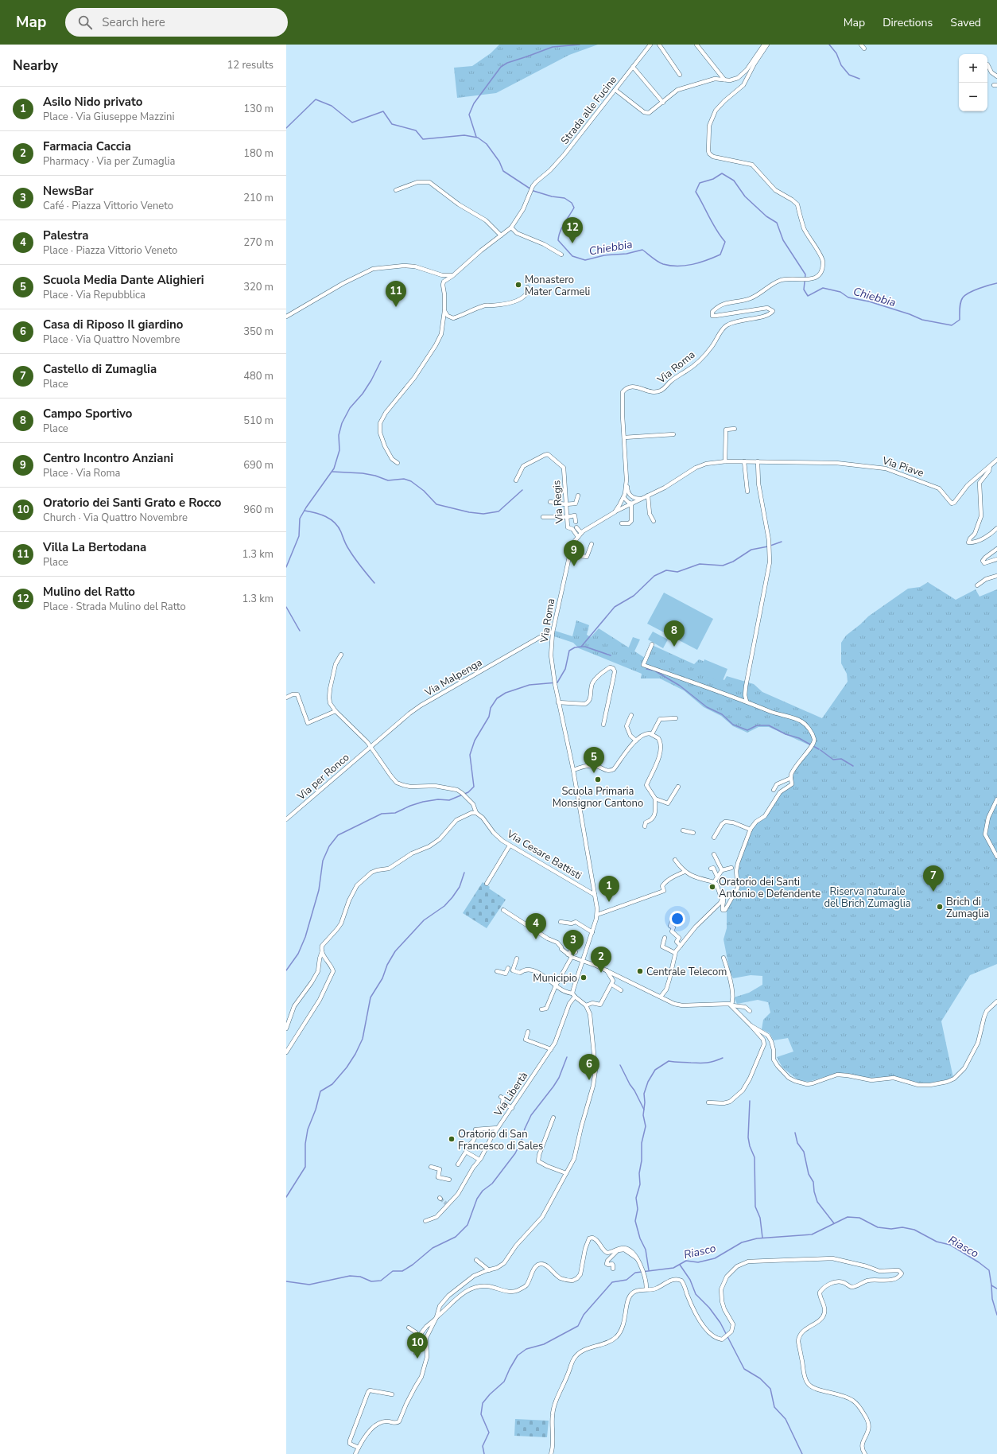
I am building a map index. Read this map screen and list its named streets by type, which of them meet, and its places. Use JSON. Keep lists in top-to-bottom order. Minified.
{"streets":{"street":["Strada alle Fucine","Via Roma","Via Piave","Via Regis","Via Malpenga","Via per Ronco","Via Cesare Battisti","Via Libertà"]},"crossings":[["Via Roma","Via Piave"],["Via Roma","Via Regis"],["Via Roma","Via Malpenga"],["Via Roma","Via Cesare Battisti"],["Via Roma","Via Libertà"],["Via Malpenga","Via per Ronco"],["Via Malpenga","Via Cesare Battisti"],["Via per Ronco","Via Cesare Battisti"]],"water":["Chiebbia","Riasco"],"parks":["Riserva naturale del Brich Zumaglia"],"places":["Monastero Mater Carmeli","Scuola Primaria Monsignor Cantono","Oratorio dei Santi Antonio e Defendente","Brich di Zumaglia","Centrale Telecom","Municipio","Oratorio di San Francesco di Sales"],"page":{"header":"Map","search":"Search here","nav":["Map","Directions","Saved"],"heading":["Nearby","12 results"],"map_buttons":["+","−"],"list":[{"mark":"1","name":"Asilo Nido privato","note":"Place · Via Giuseppe Mazzini","value":"130 m"},{"mark":"2","name":"Farmacia Caccia","note":"Pharmacy · Via per Zumaglia","value":"180 m"},{"mark":"3","name":"NewsBar","note":"Café · Piazza Vittorio Veneto","value":"210 m"},{"mark":"4","name":"Palestra","note":"Place · Piazza Vittorio Veneto","value":"270 m"},{"mark":"5","name":"Scuola Media Dante Alighieri","note":"Place · Via Repubblica","value":"320 m"},{"mark":"6","name":"Casa di Riposo Il giardino","note":"Place · Via Quattro Novembre","value":"350 m"},{"mark":"7","name":"Castello di Zumaglia","note":"Place","value":"480 m"},{"mark":"8","name":"Campo Sportivo","note":"Place","value":"510 m"},{"mark":"9","name":"Centro Incontro Anziani","note":"Place · Via Roma","value":"690 m"},{"mark":"10","name":"Oratorio dei Santi Grato e Rocco","note":"Church · Via Quattro Novembre","value":"960 m"},{"mark":"11","name":"Villa La Bertodana","note":"Place","value":"1.3 km"},{"mark":"12","name":"Mulino del Ratto","note":"Place · Strada Mulino del Ratto","value":"1.3 km"}],"pins":["12","11","9","8","5","7","1","4","3","2","6","10"]}}
